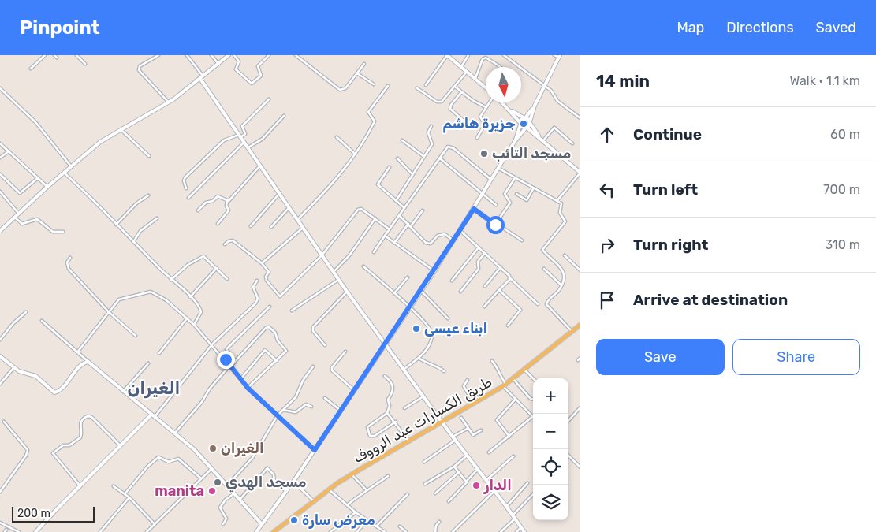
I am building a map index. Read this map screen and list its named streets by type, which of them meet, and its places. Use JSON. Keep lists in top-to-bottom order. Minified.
{"streets":{"main road":["طريق الكسارات عبد الرووف"]},"districts":["الغيران"],"places":["جزيرة هاشم","مسجد التائب","ابناء عيسى","الغيران","مسجد الهدي","الدار","manita","معرض سارة"],"scale_bar":"200 m","north":"bottom","page":{"header":"Pinpoint","nav":["Map","Directions","Saved"],"heading":["14 min","Walk · 1.1 km"],"list":[["Continue","60 m"],["Turn left","700 m"],["Turn right","310 m"],"Arrive at destination"],"buttons":["Save","Share"],"map_buttons":["+","−"],"scale":"200 m"}}
